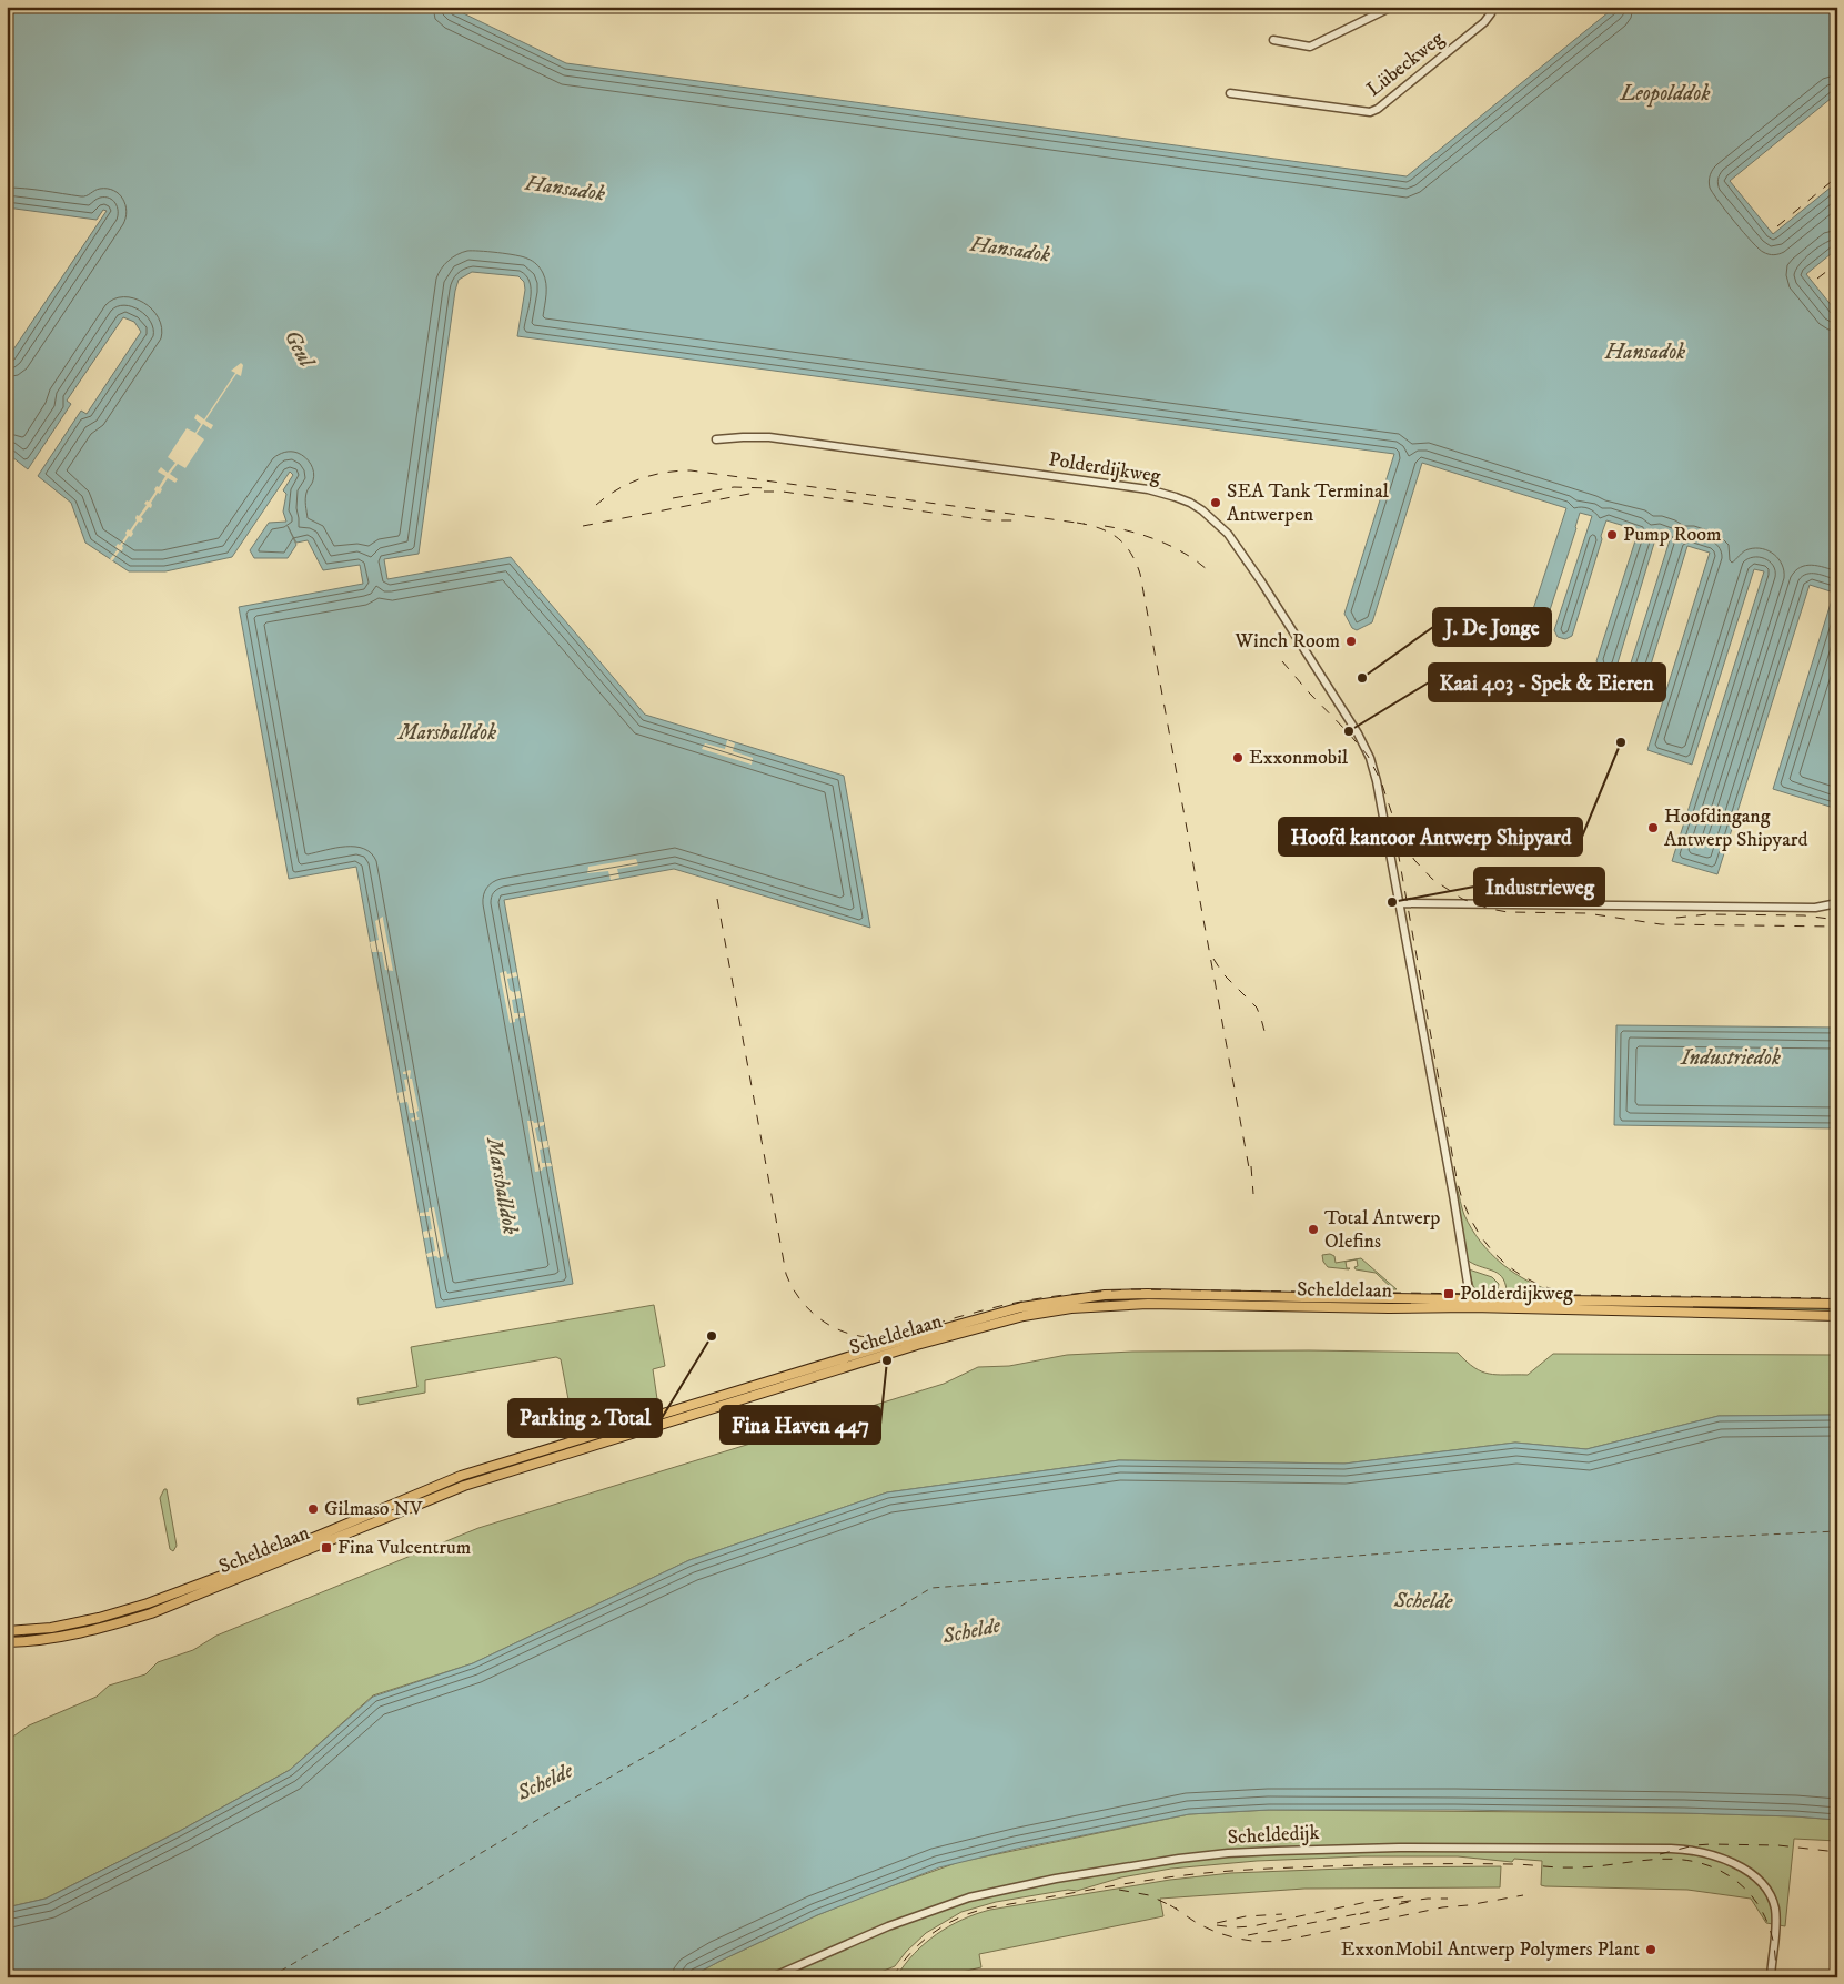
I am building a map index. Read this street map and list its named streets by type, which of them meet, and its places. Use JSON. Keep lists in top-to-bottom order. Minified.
{"streets":{"main road":["Scheldelaan"],"street":["Lübeckweg","Polderdijkweg","Scheldedijk"]},"crossings":[["Polderdijkweg","Scheldelaan"]],"water":["Leopolddok","Hansadok","Geul","Marshalldok","Industriedok","Schelde"],"places":{"other":["SEA Tank Terminal Antwerpen","Pump Room","Winch Room","J. De Jonge","Kaai 403 - Spek & Eieren","Hoofd kantoor Antwerp Shipyard","Exxonmobil","Hoofdingang Antwerp Shipyard","Industrieweg","Total Antwerp Olefins","Parking 2 Total","Fina Haven 447","Gilmaso NV","ExxonMobil Antwerp Polymers Plant"],"transit":["Polderdijkweg","Fina Vulcentrum"]}}
